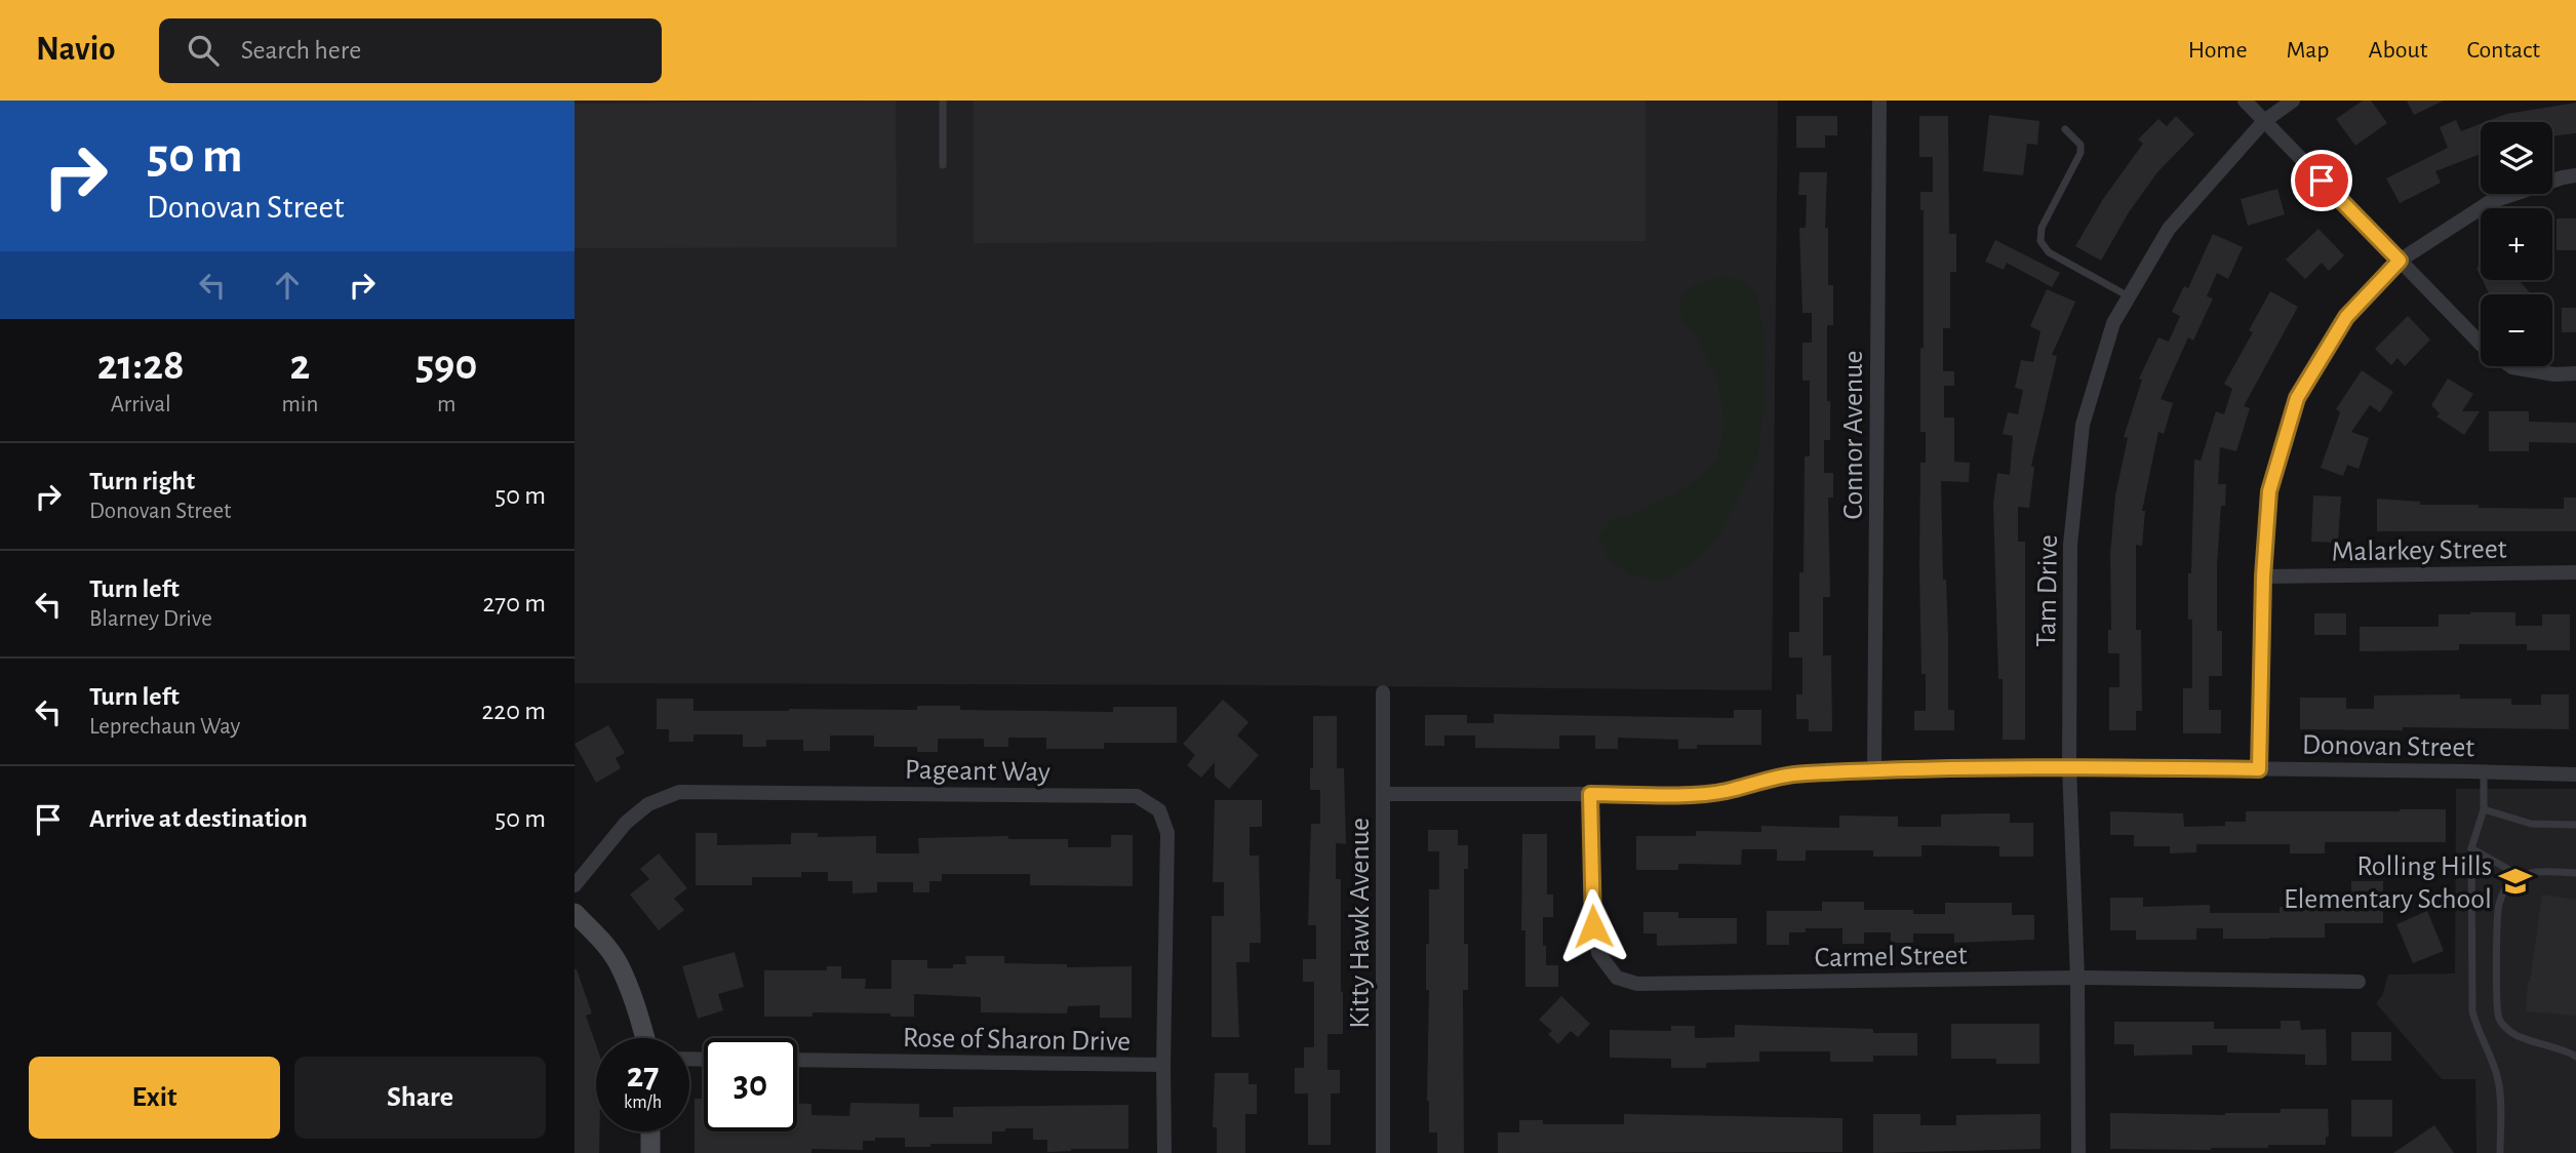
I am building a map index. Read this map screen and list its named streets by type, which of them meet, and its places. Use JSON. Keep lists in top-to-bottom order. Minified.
{"streets":{"street":["Connor Avenue","Malarkey Street","Tam Drive","Donovan Street","Pageant Way","Kitty Hawk Avenue","Carmel Street","Rose of Sharon Drive"]},"crossings":[["Connor Avenue","Donovan Street"],["Tam Drive","Donovan Street"],["Tam Drive","Carmel Street"],["Donovan Street","Kitty Hawk Avenue"],["Donovan Street","Carmel Street"],["Pageant Way","Rose of Sharon Drive"]],"places":{"school or university":["Rolling Hills Elementary School"]},"page":{"header":"Navio","search":"Search here","nav":["Home","Map","About","Contact"],"turn":["50 m","Donovan Street"],"map_buttons":["+","−"],"eta":["21:28","Arrival","2","min","590","m"],"list":[{"name":"Turn right","note":"Donovan Street","value":"50 m"},{"name":"Turn left","note":"Blarney Drive","value":"270 m"},{"name":"Turn left","note":"Leprechaun Way","value":"220 m"},{"name":"Arrive at destination","value":"50 m"}],"speed":"27 km/h","limit":"30","buttons":["Exit","Share"]}}
